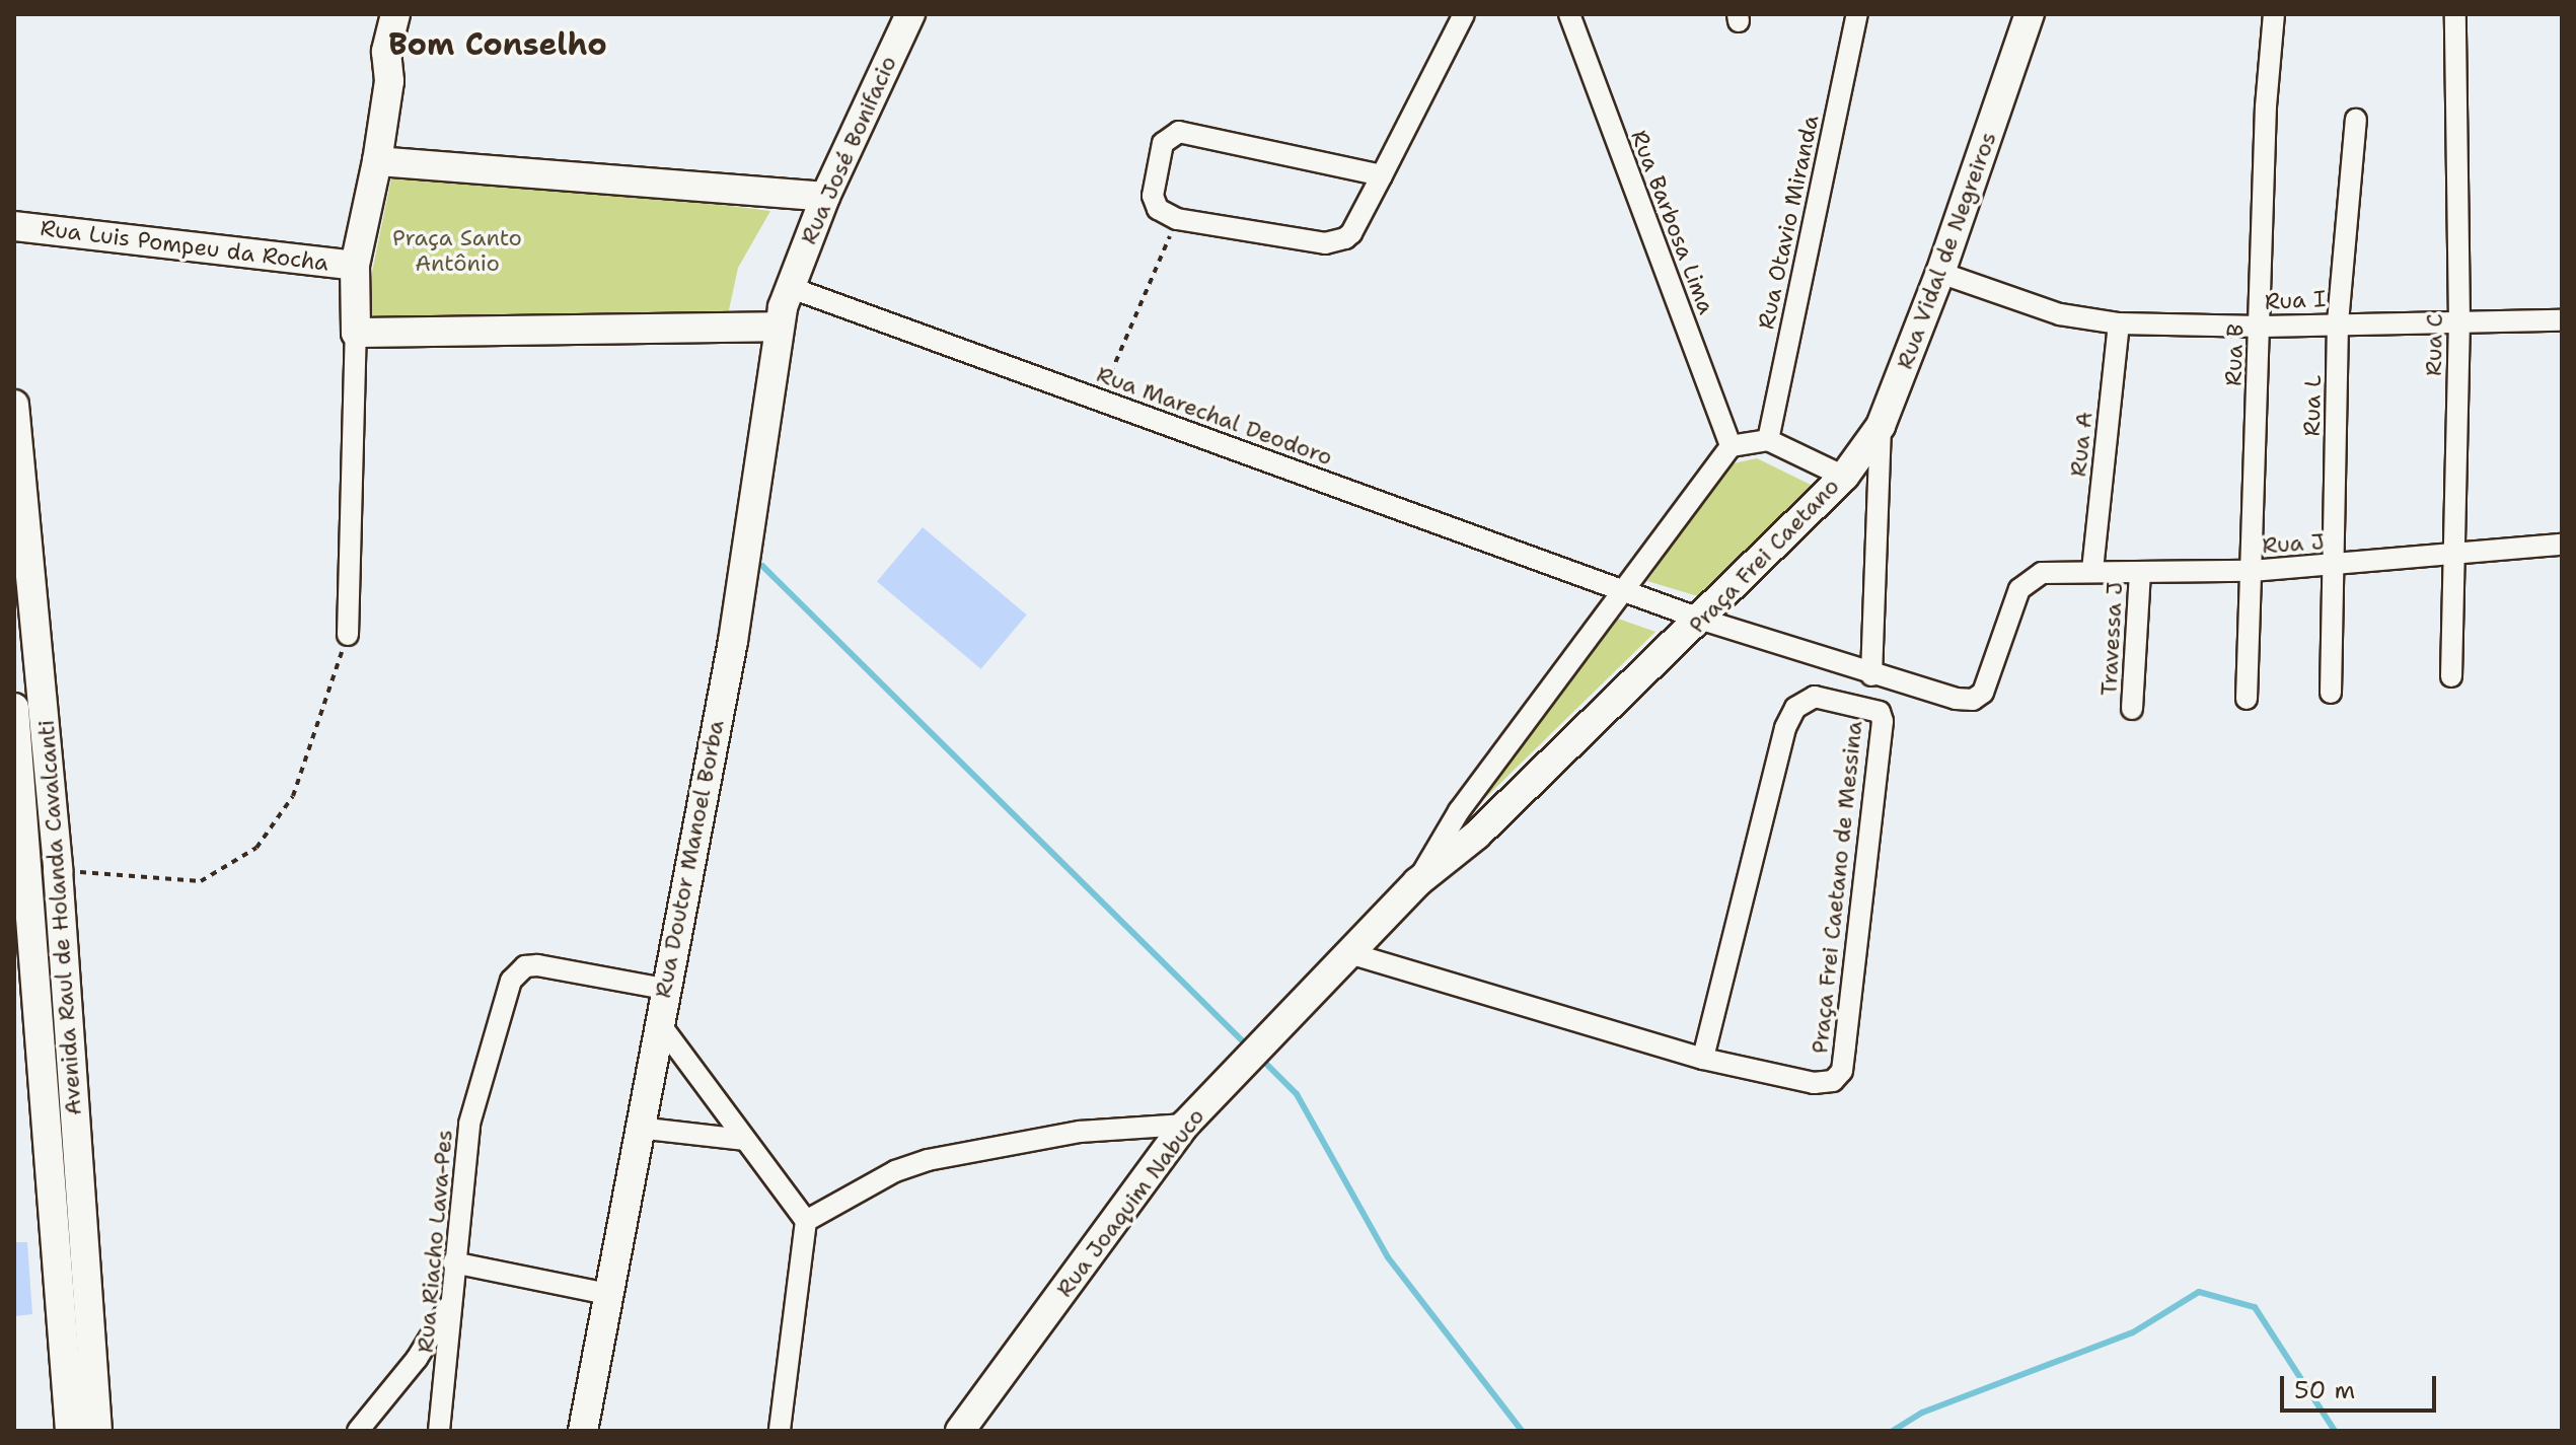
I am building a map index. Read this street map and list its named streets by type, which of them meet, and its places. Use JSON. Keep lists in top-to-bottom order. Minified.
{"streets":{"street":["Rua José Bonifacio","Rua Barbosa Lima","Rua Otavio Miranda","Rua Luis Pompeu da Rocha","Rua Vidal de Negreiros","Rua I","Rua C","Rua B","Rua L","Rua Marechal Deodoro","Rua A","Rua J","Praça Frei Caetano","Travessa J","Rua Doutor Manoel Borba","Praça Frei Caetano de Messina","Avenida Raul de Holanda Cavalcanti","Rua Joaquim Nabuco","Rua Riacho Lava-Pes"]},"crossings":[["Rua José Bonifacio","Rua Marechal Deodoro"],["Rua José Bonifacio","Rua Doutor Manoel Borba"],["Rua Otavio Miranda","Praça Frei Caetano"],["Rua Vidal de Negreiros","Rua I"],["Rua Vidal de Negreiros","Praça Frei Caetano"],["Rua I","Rua C"],["Rua I","Rua B"],["Rua I","Rua L"],["Rua I","Rua A"],["Rua C","Rua J"],["Rua B","Rua J"],["Rua L","Rua J"],["Rua Marechal Deodoro","Rua Doutor Manoel Borba"],["Rua A","Rua J"],["Rua J","Praça Frei Caetano"],["Rua J","Travessa J"],["Rua J","Praça Frei Caetano de Messina"],["Praça Frei Caetano","Praça Frei Caetano de Messina"],["Praça Frei Caetano","Rua Joaquim Nabuco"],["Rua Doutor Manoel Borba","Rua Riacho Lava-Pes"],["Praça Frei Caetano de Messina","Rua Joaquim Nabuco"]],"districts":["Bom Conselho"],"parks":["Praça Santo Antônio"],"scale_bar":"50 m"}
